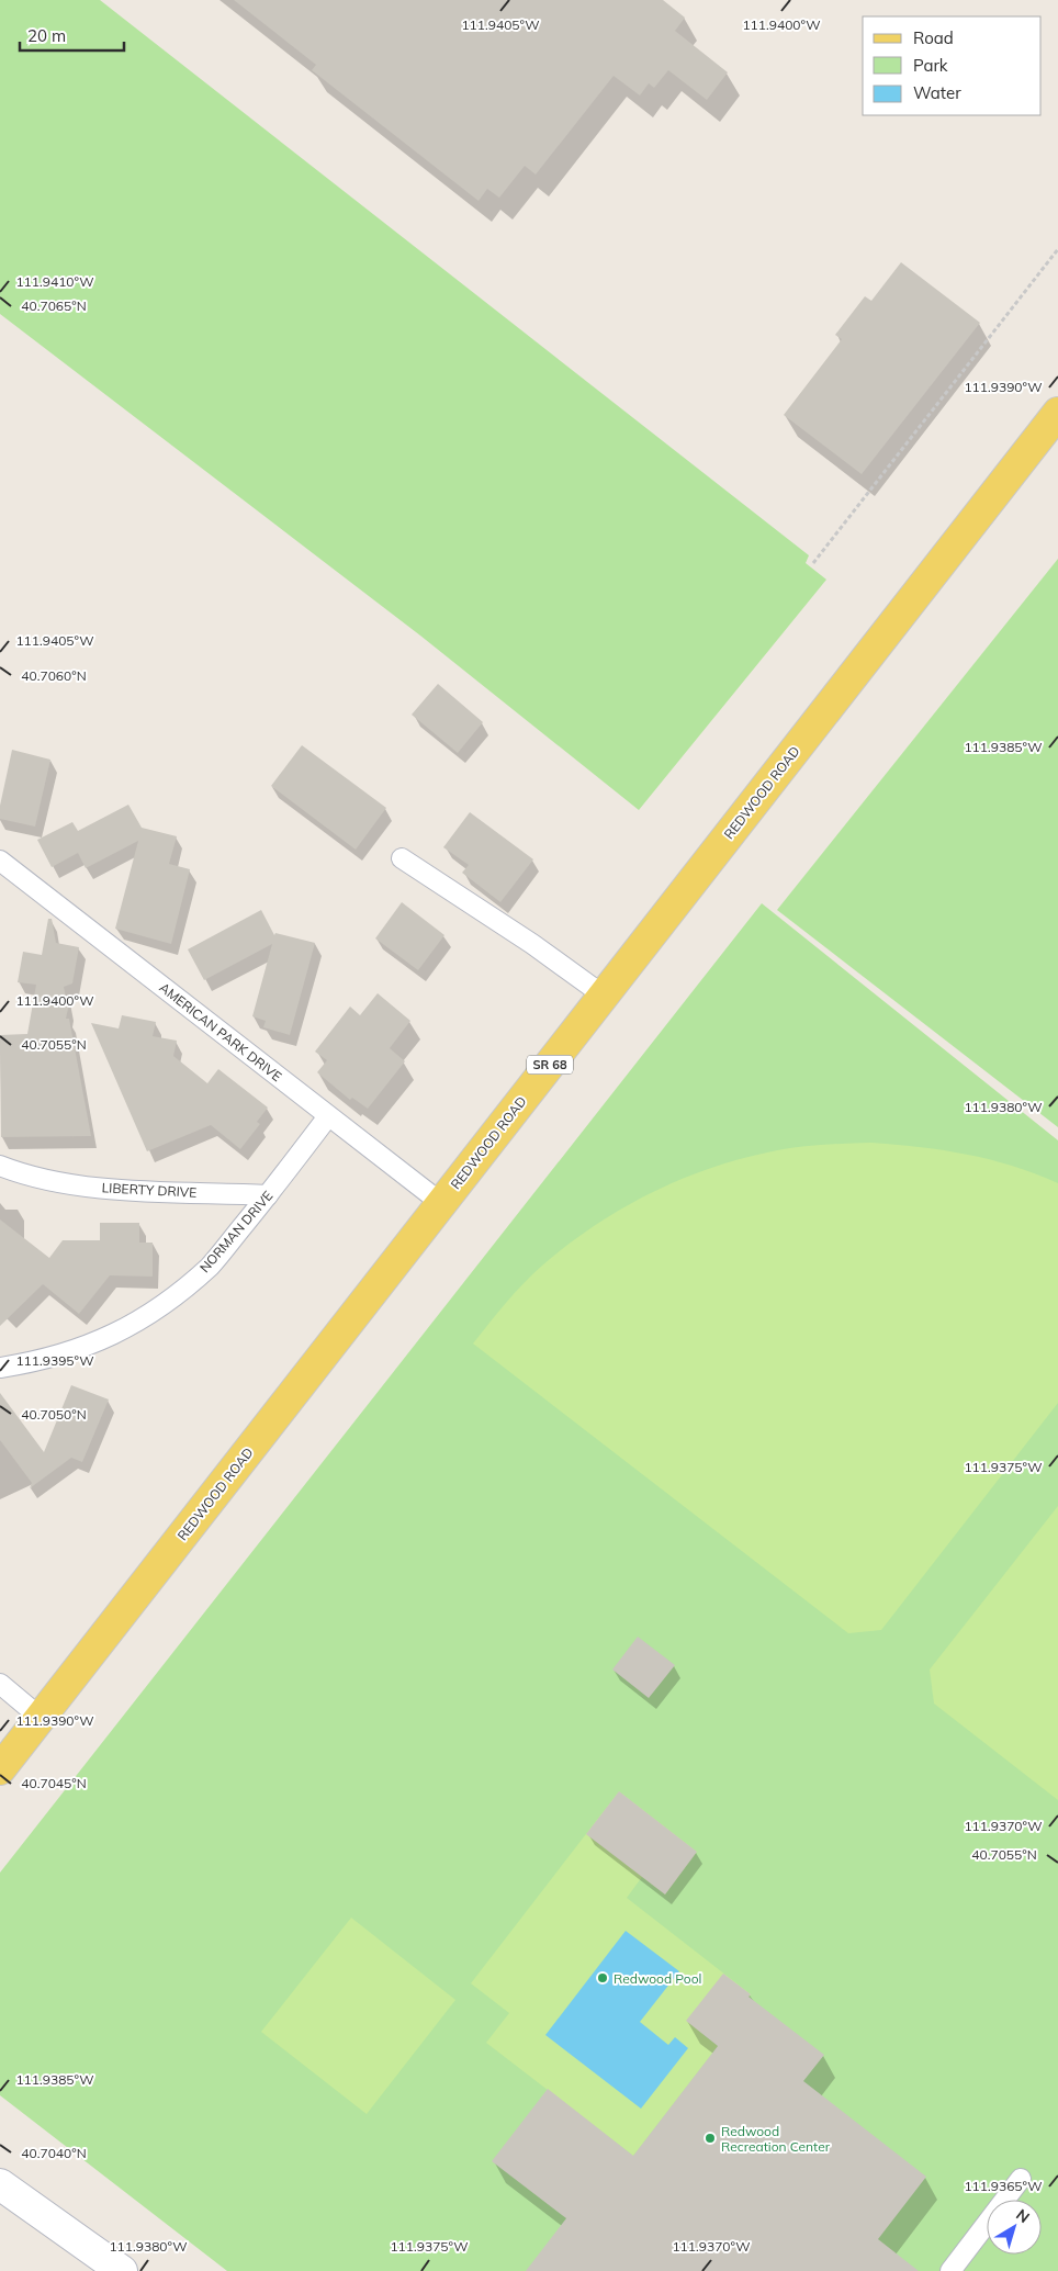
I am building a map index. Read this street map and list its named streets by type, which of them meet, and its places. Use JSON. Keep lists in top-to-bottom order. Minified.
{"streets":{"main road":["REDWOOD ROAD","SR 68"],"lane":["AMERICAN PARK DRIVE","LIBERTY DRIVE","NORMAN DRIVE"]},"crossings":[["REDWOOD ROAD","AMERICAN PARK DRIVE"],["AMERICAN PARK DRIVE","NORMAN DRIVE"],["LIBERTY DRIVE","NORMAN DRIVE"]],"places":["Redwood Pool","Redwood Recreation Center"],"legend":["Road","Park","Water"],"scale_bar":"20 m","north":"top right","coordinates":["111.9405°W","111.9400°W","111.9410°W","40.7065°N","111.9390°W","40.7060°N","111.9385°W","40.7055°N","111.9380°W","111.9395°W","40.7050°N","111.9375°W","40.7045°N","111.9370°W","40.7040°N","111.9365°W"]}
